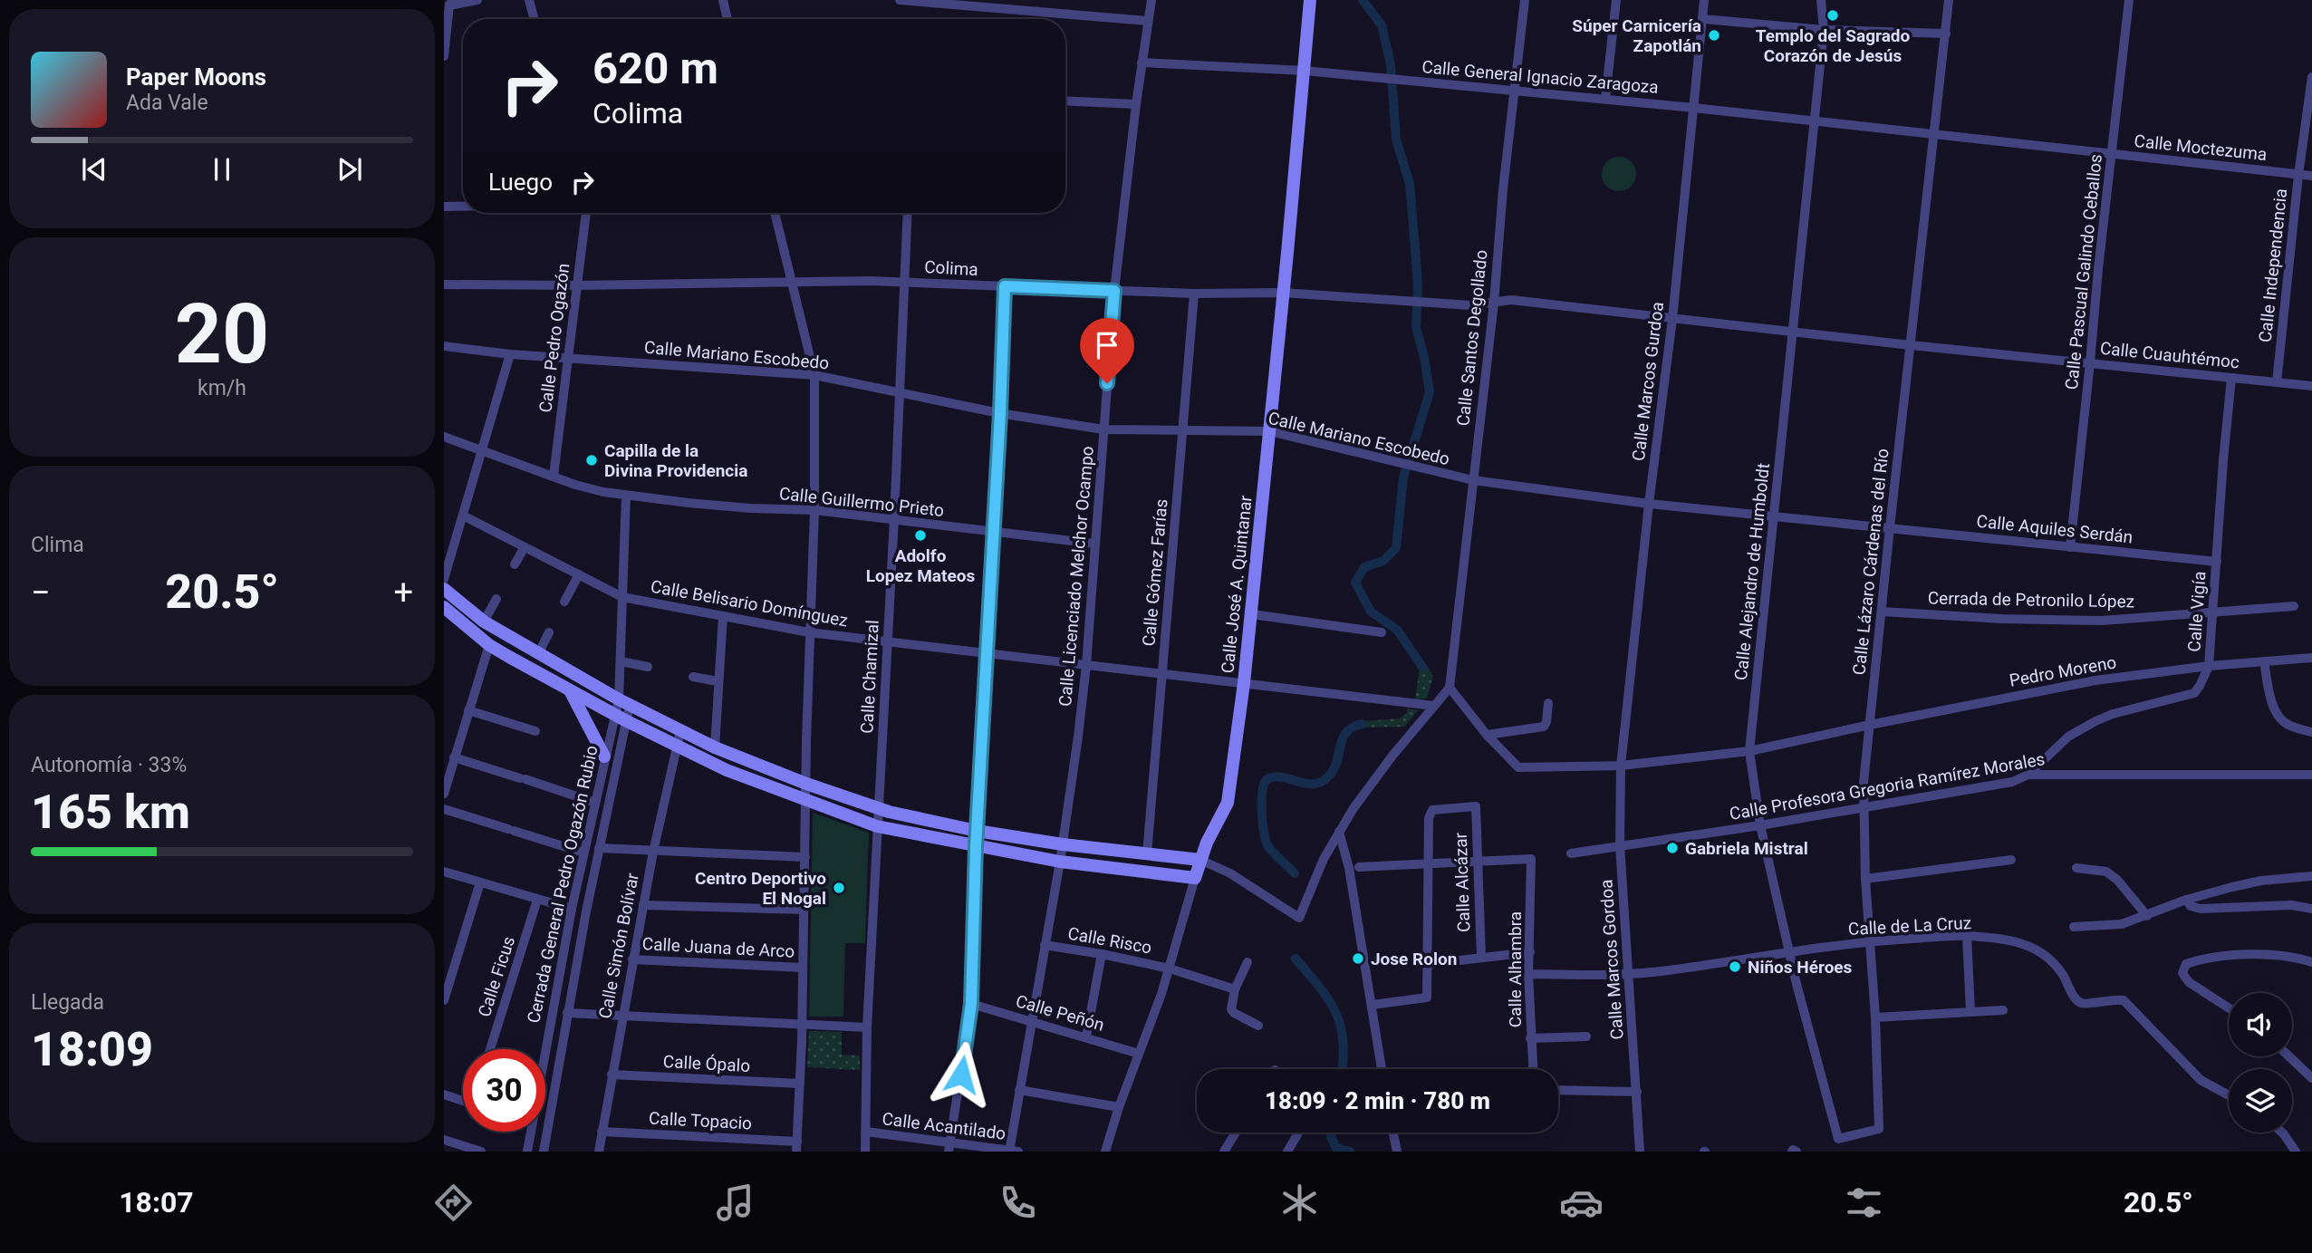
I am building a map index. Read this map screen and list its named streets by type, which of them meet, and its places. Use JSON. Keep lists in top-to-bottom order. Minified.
{"streets":{"street":["Calle General Ignacio Zaragoza","Calle Moctezuma","Calle Independencia","Colima","Calle Pascual Galindo Ceballos","Calle Pedro Ogazón","Calle Santos Degollado","Calle Mariano Escobedo","Calle Cuauhtémoc","Calle Marcos Gurdoa","Calle Guillermo Prieto","Calle Aquiles Serdán","Calle Lázaro Cárdenas del Río","Calle Alejandro de Humboldt","Calle Gómez Farías","Calle Licenciado Melchor Ocampo","Calle José A. Quintanar","Cerrada de Petronilo López","Calle Belisario Domínguez","Calle Vigía","Pedro Moreno","Calle Chamizal","Calle Profesora Gregoria Ramírez Morales","Calle Alcázar","Cerrada General Pedro Ogazón Rubio","Calle de La Cruz","Calle Risco","Calle Simón Bolívar","Calle Juana de Arco","Calle Marcos Gordoa","Calle Alhambra","Calle Ficus","Calle Peñón","Calle Ópalo","Calle Topacio","Calle Acantilado"]},"crossings":[["Calle General Ignacio Zaragoza","Calle Moctezuma"],["Calle General Ignacio Zaragoza","Calle Santos Degollado"],["Calle General Ignacio Zaragoza","Calle Marcos Gurdoa"],["Calle General Ignacio Zaragoza","Calle Lázaro Cárdenas del Río"],["Calle General Ignacio Zaragoza","Calle Alejandro de Humboldt"],["Calle General Ignacio Zaragoza","Calle Licenciado Melchor Ocampo"],["Calle General Ignacio Zaragoza","Calle José A. Quintanar"],["Calle Moctezuma","Calle Independencia"],["Calle Moctezuma","Calle Pascual Galindo Ceballos"],["Calle Moctezuma","Calle Lázaro Cárdenas del Río"],["Calle Independencia","Calle Cuauhtémoc"],["Colima","Calle Pedro Ogazón"],["Colima","Calle Santos Degollado"],["Colima","Calle Cuauhtémoc"],["Colima","Calle Marcos Gurdoa"],["Colima","Calle Gómez Farías"],["Colima","Calle Licenciado Melchor Ocampo"],["Colima","Calle José A. Quintanar"],["Colima","Calle Chamizal"],["Calle Pascual Galindo Ceballos","Calle Cuauhtémoc"],["Calle Pascual Galindo Ceballos","Calle Aquiles Serdán"],["Calle Pedro Ogazón","Calle Mariano Escobedo"],["Calle Pedro Ogazón","Calle Guillermo Prieto"],["Calle Santos Degollado","Calle Mariano Escobedo"],["Calle Mariano Escobedo","Calle Marcos Gurdoa"],["Calle Mariano Escobedo","Calle Aquiles Serdán"],["Calle Mariano Escobedo","Calle Lázaro Cárdenas del Río"],["Calle Mariano Escobedo","Calle Alejandro de Humboldt"],["Calle Mariano Escobedo","Calle Gómez Farías"],["Calle Mariano Escobedo","Calle Licenciado Melchor Ocampo"],["Calle Mariano Escobedo","Calle José A. Quintanar"],["Calle Mariano Escobedo","Calle Chamizal"],["Calle Cuauhtémoc","Calle Marcos Gurdoa"],["Calle Cuauhtémoc","Calle Lázaro Cárdenas del Río"],["Calle Cuauhtémoc","Calle Alejandro de Humboldt"],["Calle Cuauhtémoc","Calle Vigía"],["Calle Marcos Gurdoa","Calle Marcos Gordoa"],["Calle Guillermo Prieto","Calle Licenciado Melchor Ocampo"],["Calle Guillermo Prieto","Calle Chamizal"],["Calle Guillermo Prieto","Cerrada General Pedro Ogazón Rubio"],["Calle Aquiles Serdán","Calle Lázaro Cárdenas del Río"],["Calle Aquiles Serdán","Calle Vigía"],["Calle Lázaro Cárdenas del Río","Calle Alejandro de Humboldt"],["Calle Lázaro Cárdenas del Río","Cerrada de Petronilo López"],["Calle Lázaro Cárdenas del Río","Pedro Moreno"],["Calle Lázaro Cárdenas del Río","Calle Profesora Gregoria Ramírez Morales"],["Calle Lázaro Cárdenas del Río","Calle de La Cruz"],["Calle Alejandro de Humboldt","Calle Profesora Gregoria Ramírez Morales"],["Calle Alejandro de Humboldt","Calle de La Cruz"],["Calle Gómez Farías","Calle Belisario Domínguez"],["Calle Licenciado Melchor Ocampo","Calle Belisario Domínguez"],["Calle Licenciado Melchor Ocampo","Calle Risco"],["Calle Licenciado Melchor Ocampo","Calle Peñón"],["Calle Licenciado Melchor Ocampo","Calle Acantilado"],["Calle José A. Quintanar","Calle Belisario Domínguez"],["Calle José A. Quintanar","Calle Risco"],["Calle José A. Quintanar","Calle Peñón"],["Cerrada de Petronilo López","Calle Vigía"],["Calle Belisario Domínguez","Calle Chamizal"],["Calle Belisario Domínguez","Cerrada General Pedro Ogazón Rubio"],["Calle Vigía","Pedro Moreno"],["Calle Vigía","Calle Profesora Gregoria Ramírez Morales"],["Calle Chamizal","Calle Acantilado"],["Calle Profesora Gregoria Ramírez Morales","Calle Marcos Gordoa"],["Calle Alcázar","Calle Alhambra"],["Calle de La Cruz","Calle Marcos Gordoa"],["Calle de La Cruz","Calle Alhambra"],["Calle Simón Bolívar","Calle Juana de Arco"],["Calle Simón Bolívar","Calle Ópalo"],["Calle Simón Bolívar","Calle Topacio"]],"places":["Templo del Sagrado Corazón de Jesús","Súper Carnicería Zapotlán","Capilla de la Divina Providencia","Adolfo Lopez Mateos","Gabriela Mistral","Centro Deportivo El Nogal","Jose Rolon","Niños Héroes"],"page":{"turn":["620 m","Colima"],"song":["Paper Moons","Ada Vale"],"then":"Luego","tile":[["20","km/h"],"Clima",["Autonomía · 33%","165 km"],["Llegada","18:09"]],"heat":["−","20.5°","+"],"limit":"30","trip":"18:09 · 2 min · 780 m","tabs":["18:07","20.5°"]}}
